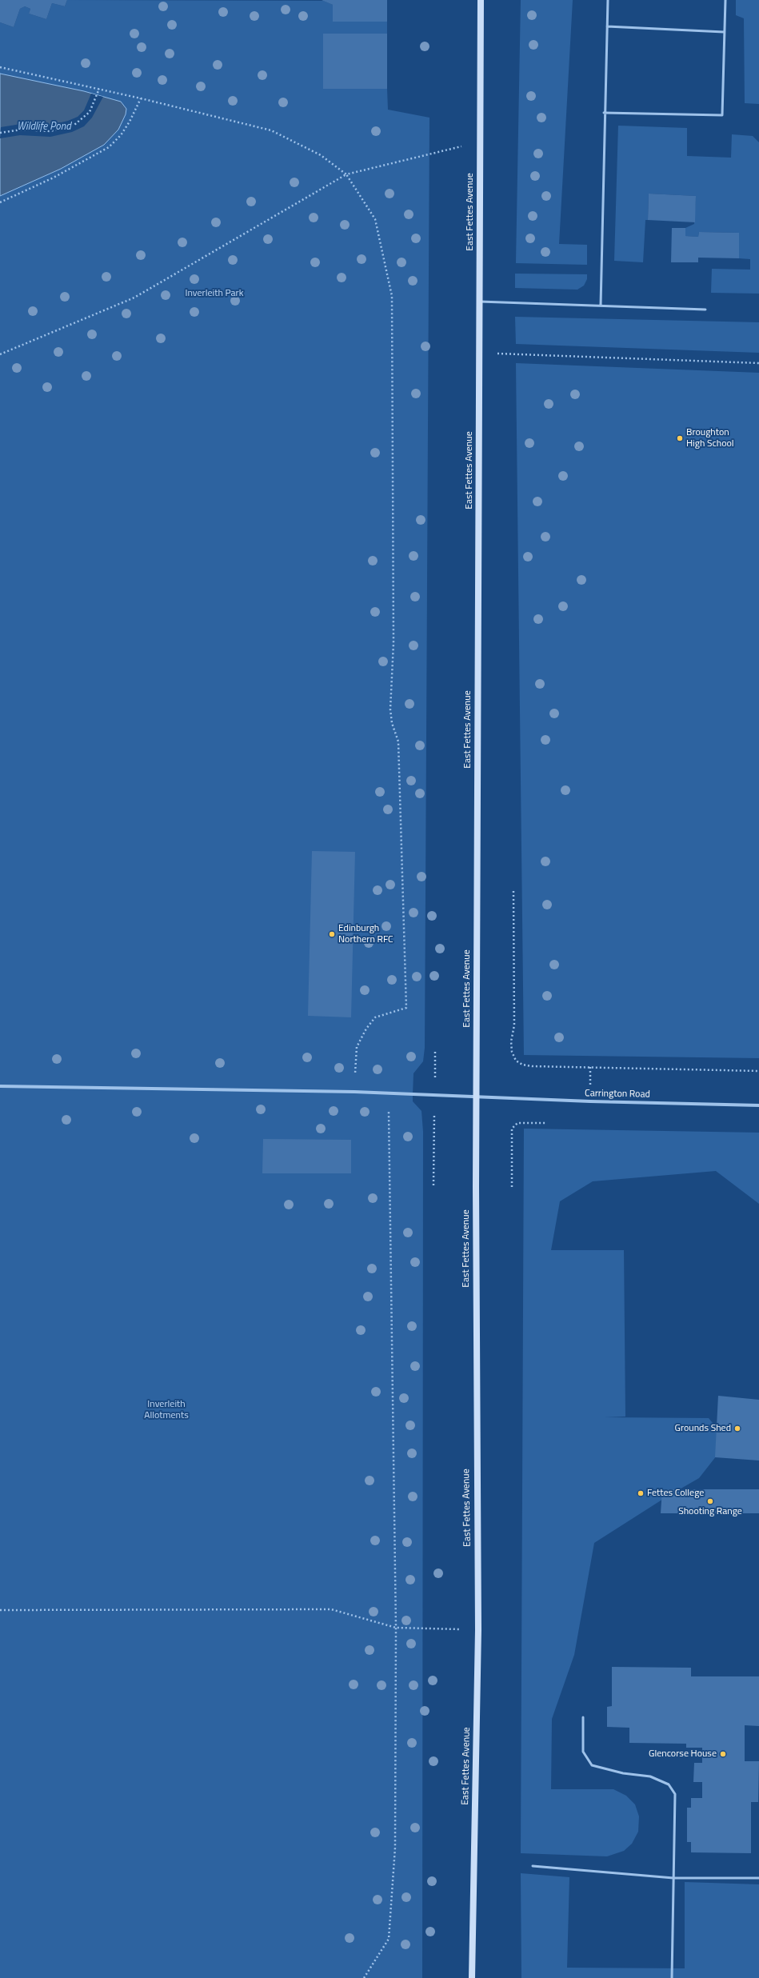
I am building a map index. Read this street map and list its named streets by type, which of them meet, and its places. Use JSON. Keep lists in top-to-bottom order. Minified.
{"streets":{"street":["East Fettes Avenue","Carrington Road"]},"crossings":[["East Fettes Avenue","Carrington Road"]],"water":["Wildlife Pond"],"parks":["Inverleith Park","Inverleith Allotments"],"places":["Broughton High School","Edinburgh Northern RFC","Grounds Shed","Fettes College","Shooting Range","Glencorse House"]}
